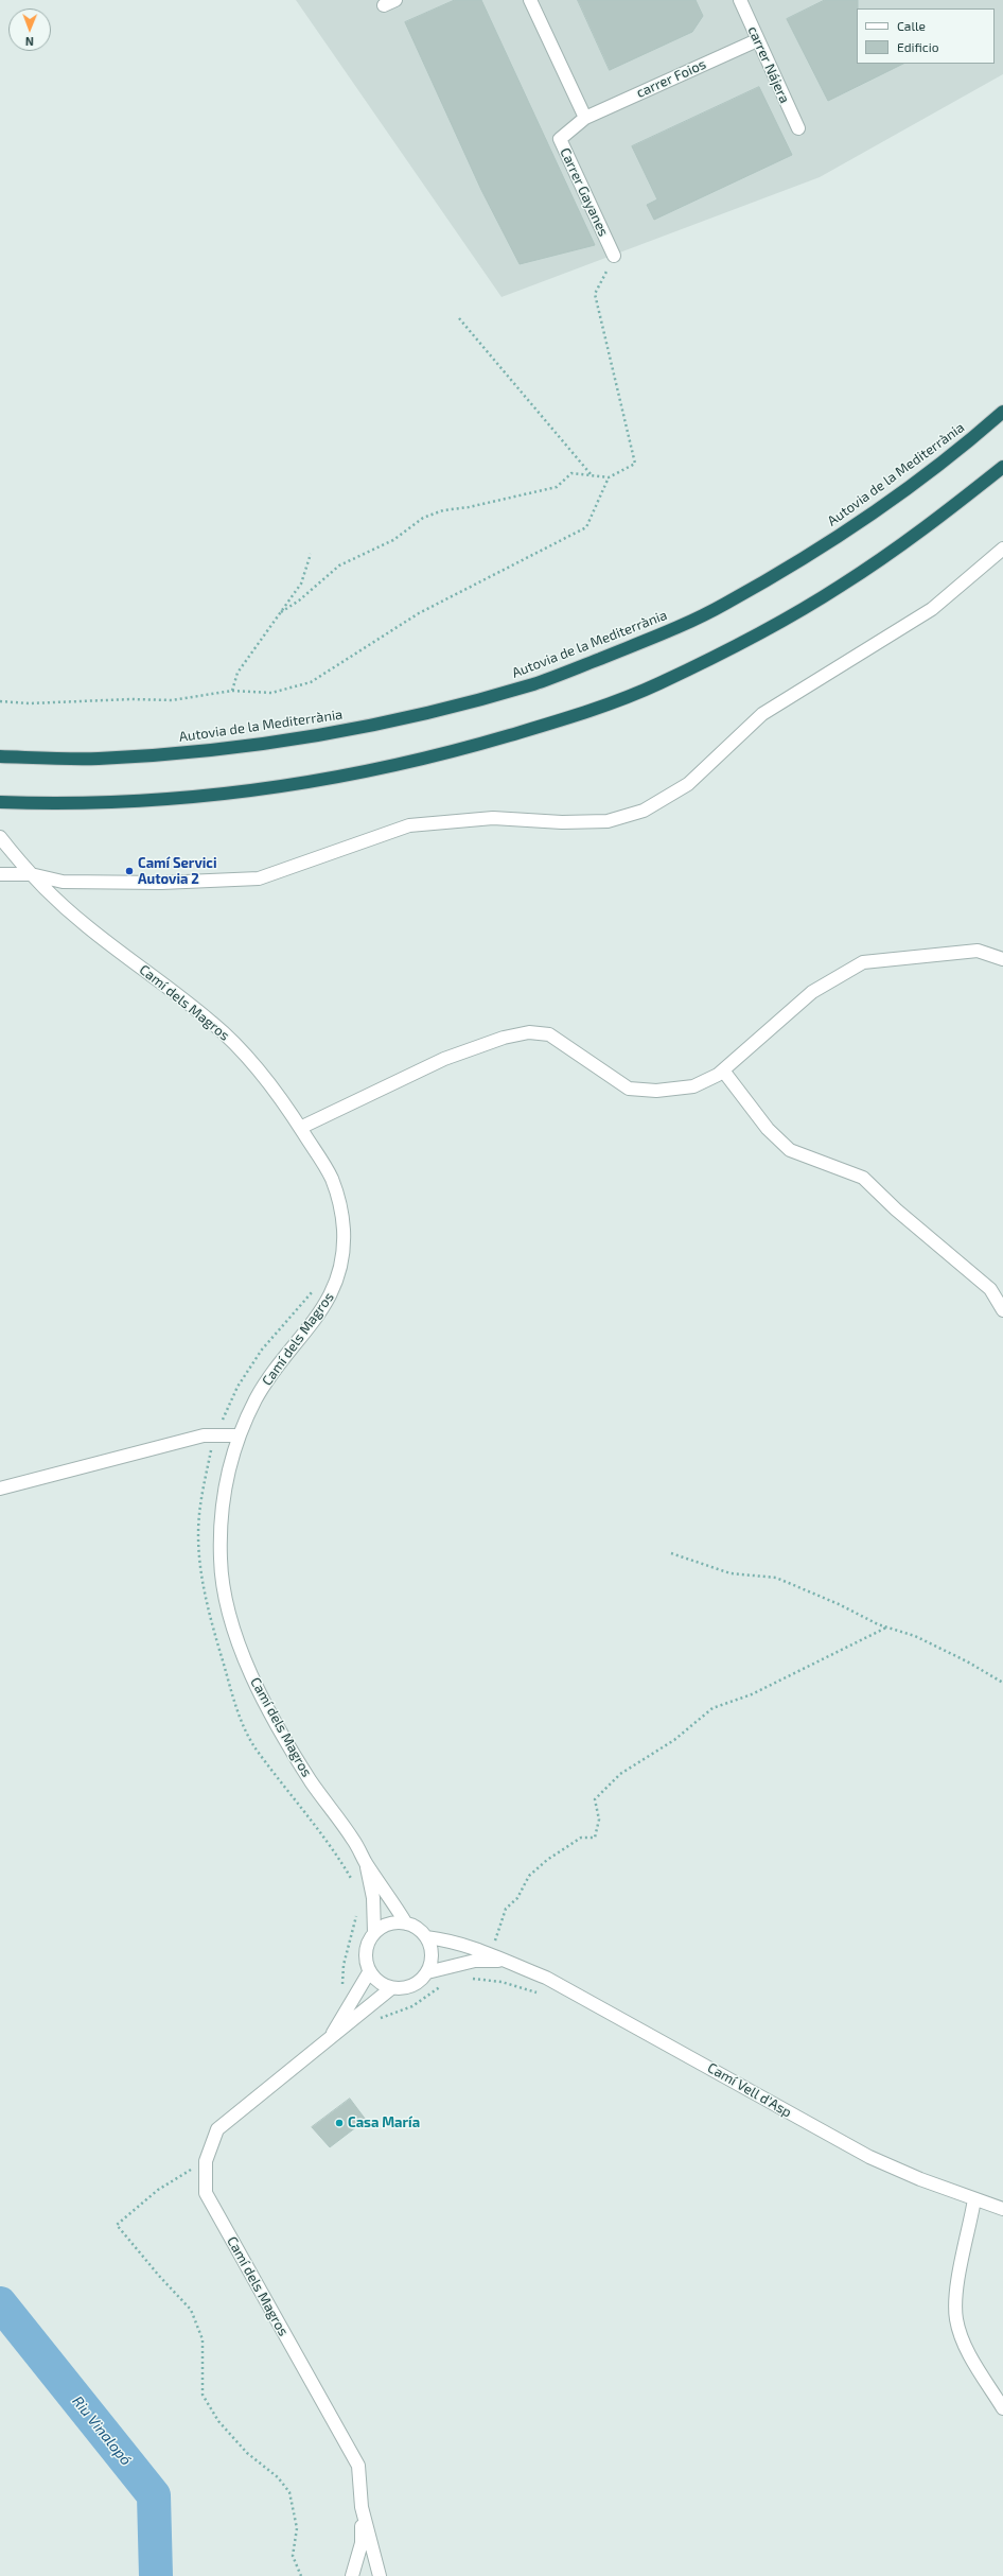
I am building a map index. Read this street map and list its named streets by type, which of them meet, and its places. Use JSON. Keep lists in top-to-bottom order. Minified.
{"streets":{"highway":["Autovia de la Mediterrània"],"street":["carrer Nájera","carrer Foios","Carrer Gayanes","Camí dels Magros","Camí Vell d'Asp"]},"crossings":[["carrer Nájera","carrer Foios"],["carrer Foios","Carrer Gayanes"],["Camí dels Magros","Camí Vell d'Asp"]],"water":["Riu Vinalopó"],"places":["Camí Servici Autovia 2","Casa María"],"legend":["Calle","Edificio"],"north":"bottom"}
